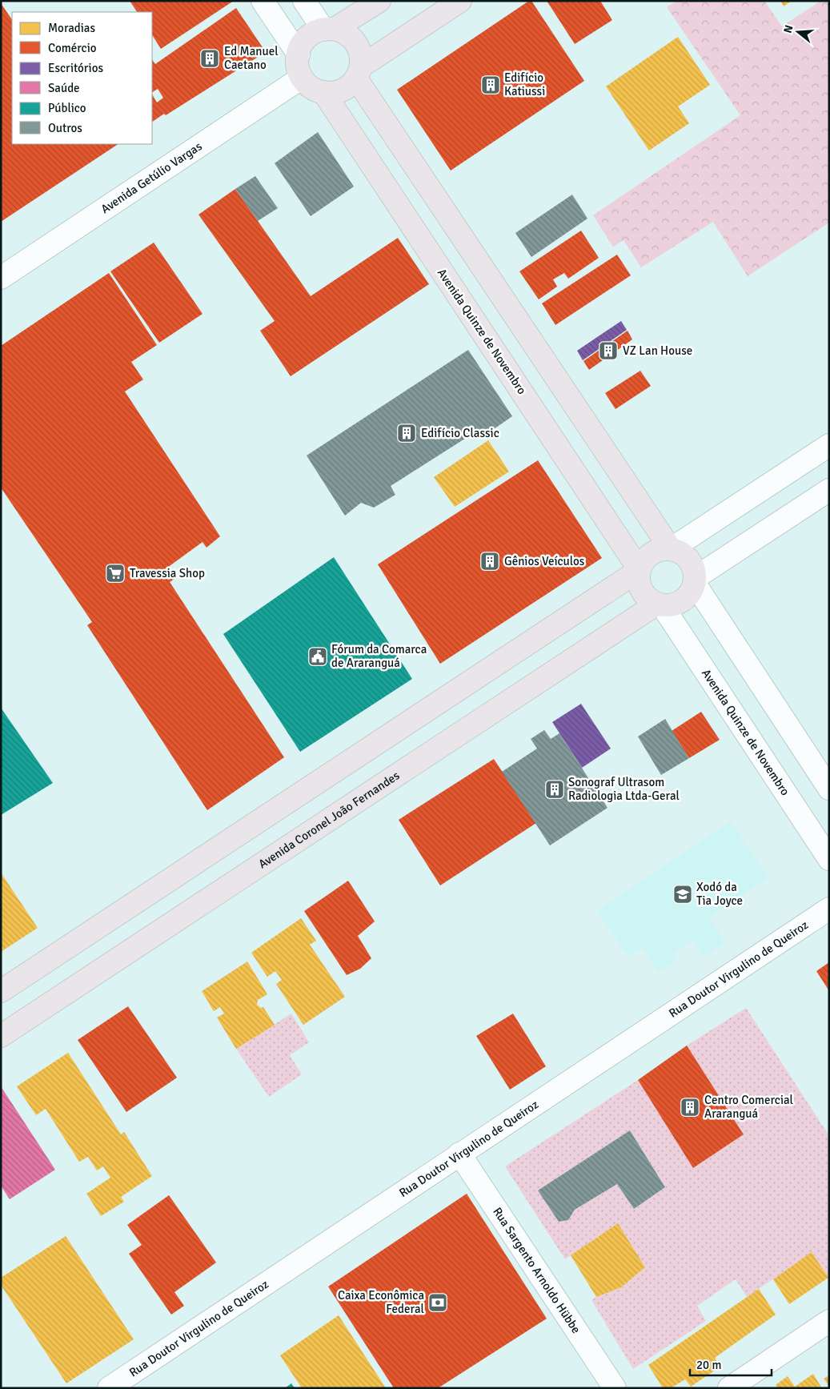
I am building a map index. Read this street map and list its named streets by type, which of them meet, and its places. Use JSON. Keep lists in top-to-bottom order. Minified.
{"streets":{"main road":["Avenida Quinze de Novembro","Avenida Coronel João Fernandes"],"street":["Avenida Getúlio Vargas","Rua Doutor Virgulino de Queiroz","Rua Sargento Arnoldo Hübbe"]},"crossings":[["Avenida Getúlio Vargas","Avenida Quinze de Novembro"],["Avenida Quinze de Novembro","Avenida Coronel João Fernandes"],["Rua Doutor Virgulino de Queiroz","Rua Sargento Arnoldo Hübbe"]],"places":{"building":["Ed Manuel Caetano","Edifício Katiussi","VZ Lan House","Edifício Classic","Gênios Veículos","Sonograf Ultrasom Radiologia Ltda-Geral","Centro Comercial Araranguá"],"supermarket":["Travessia Shop"],"public building":["Fórum da Comarca de Araranguá"],"school or university":["Xodó da Tia Joyce"],"bank":["Caixa Econômica Federal"]},"legend":["Moradias","Comércio","Escritórios","Saúde","Público","Outros"],"scale_bar":"20 m","north":"left"}
